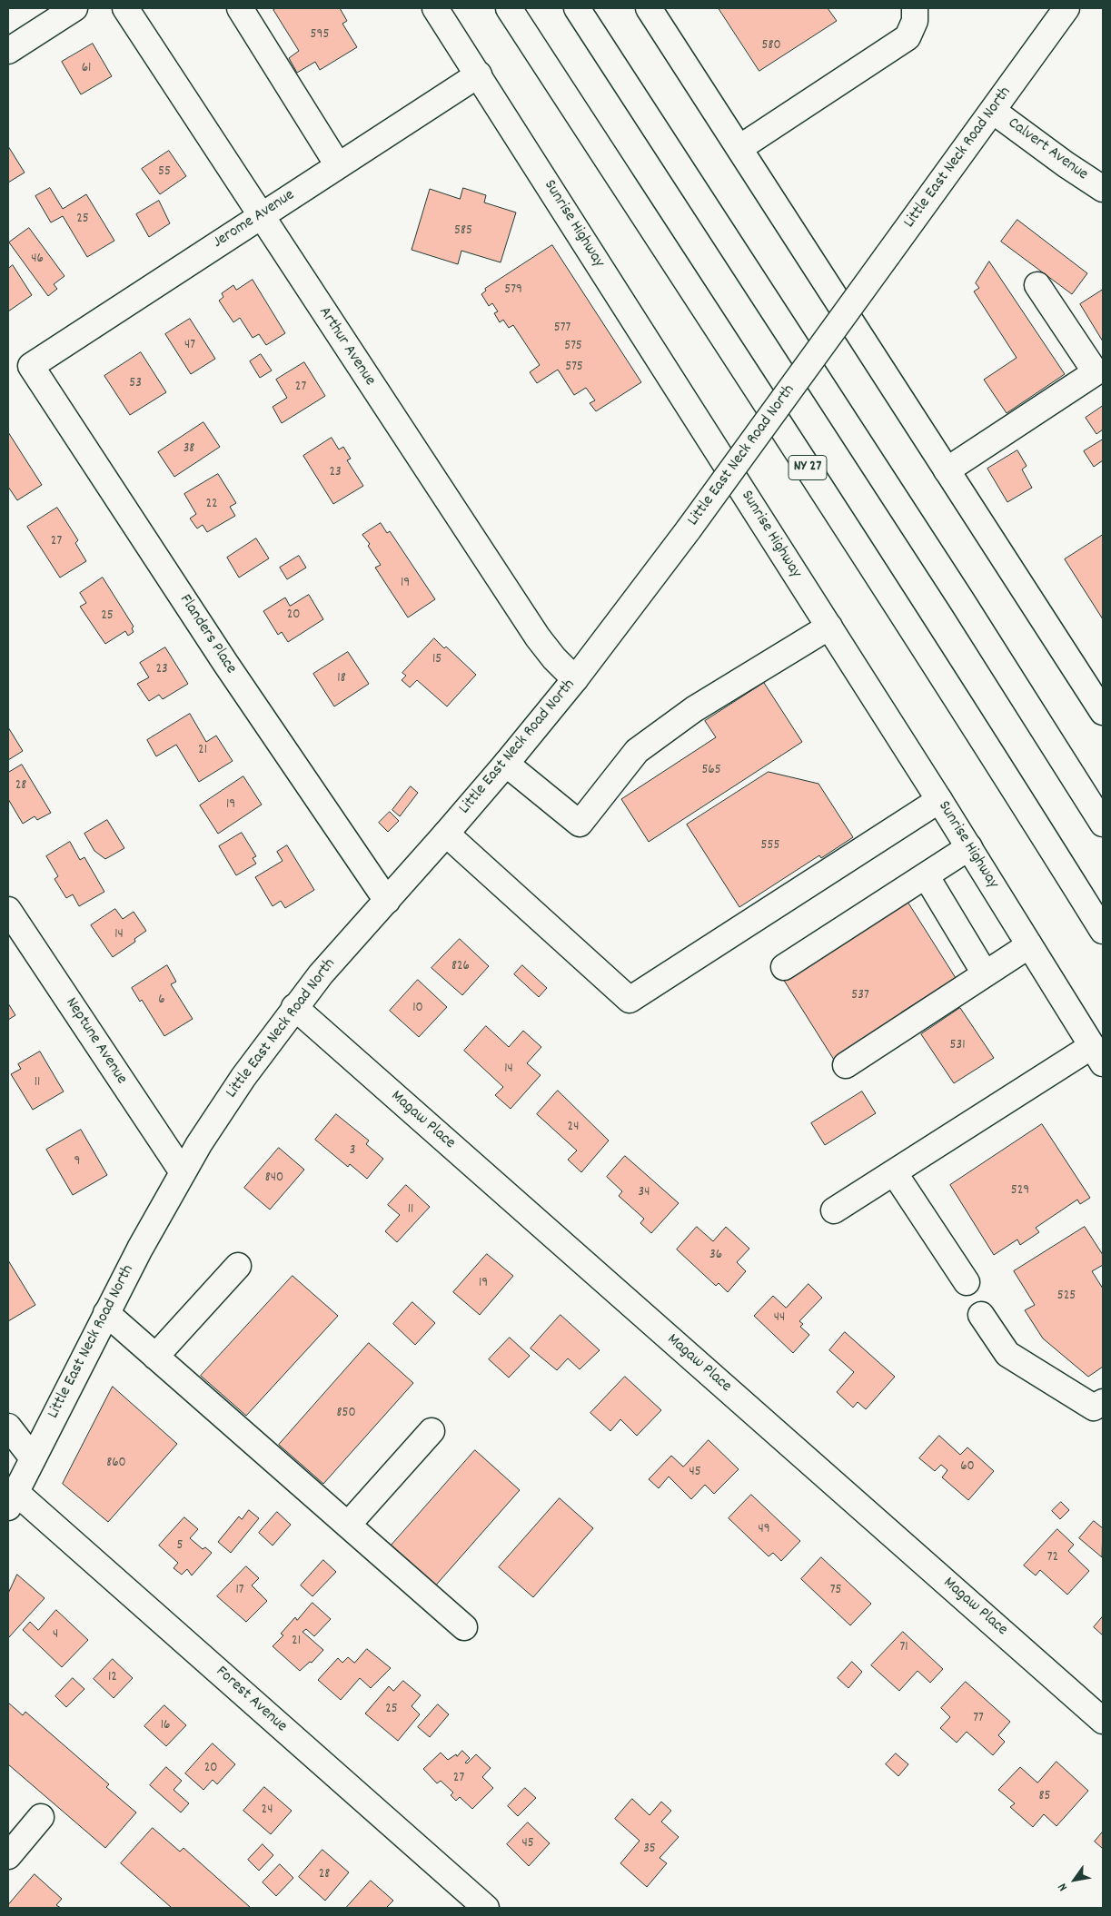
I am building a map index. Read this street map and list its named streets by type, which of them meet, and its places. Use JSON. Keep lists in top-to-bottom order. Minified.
{"streets":{"main road":["Calvert Avenue","Little East Neck Road North","Jerome Avenue","Sunrise Highway","Arthur Avenue","NY 27","Flanders Place","Neptune Avenue","Magaw Place","Forest Avenue"]},"crossings":[["Calvert Avenue","Little East Neck Road North"],["Little East Neck Road North","Arthur Avenue"],["Little East Neck Road North","Flanders Place"],["Little East Neck Road North","Neptune Avenue"],["Little East Neck Road North","Magaw Place"],["Little East Neck Road North","Forest Avenue"],["Jerome Avenue","Sunrise Highway"],["Jerome Avenue","Arthur Avenue"],["Jerome Avenue","Flanders Place"]],"house_numbers":["595","580","61","55","25","585","46","579","577","47","575","575","53","27","38","23","22","27","19","20","25","15","23","18","21","565","28","19","555","14","826","537","6","10","531","14","11","24","3","9","840","529","34","11","36","19","525","44","850","860","60","45","49","5","72","17","75","4","21","71","12","25","77","16","20","27","85","24","45","35","28"],"north":"bottom left"}
